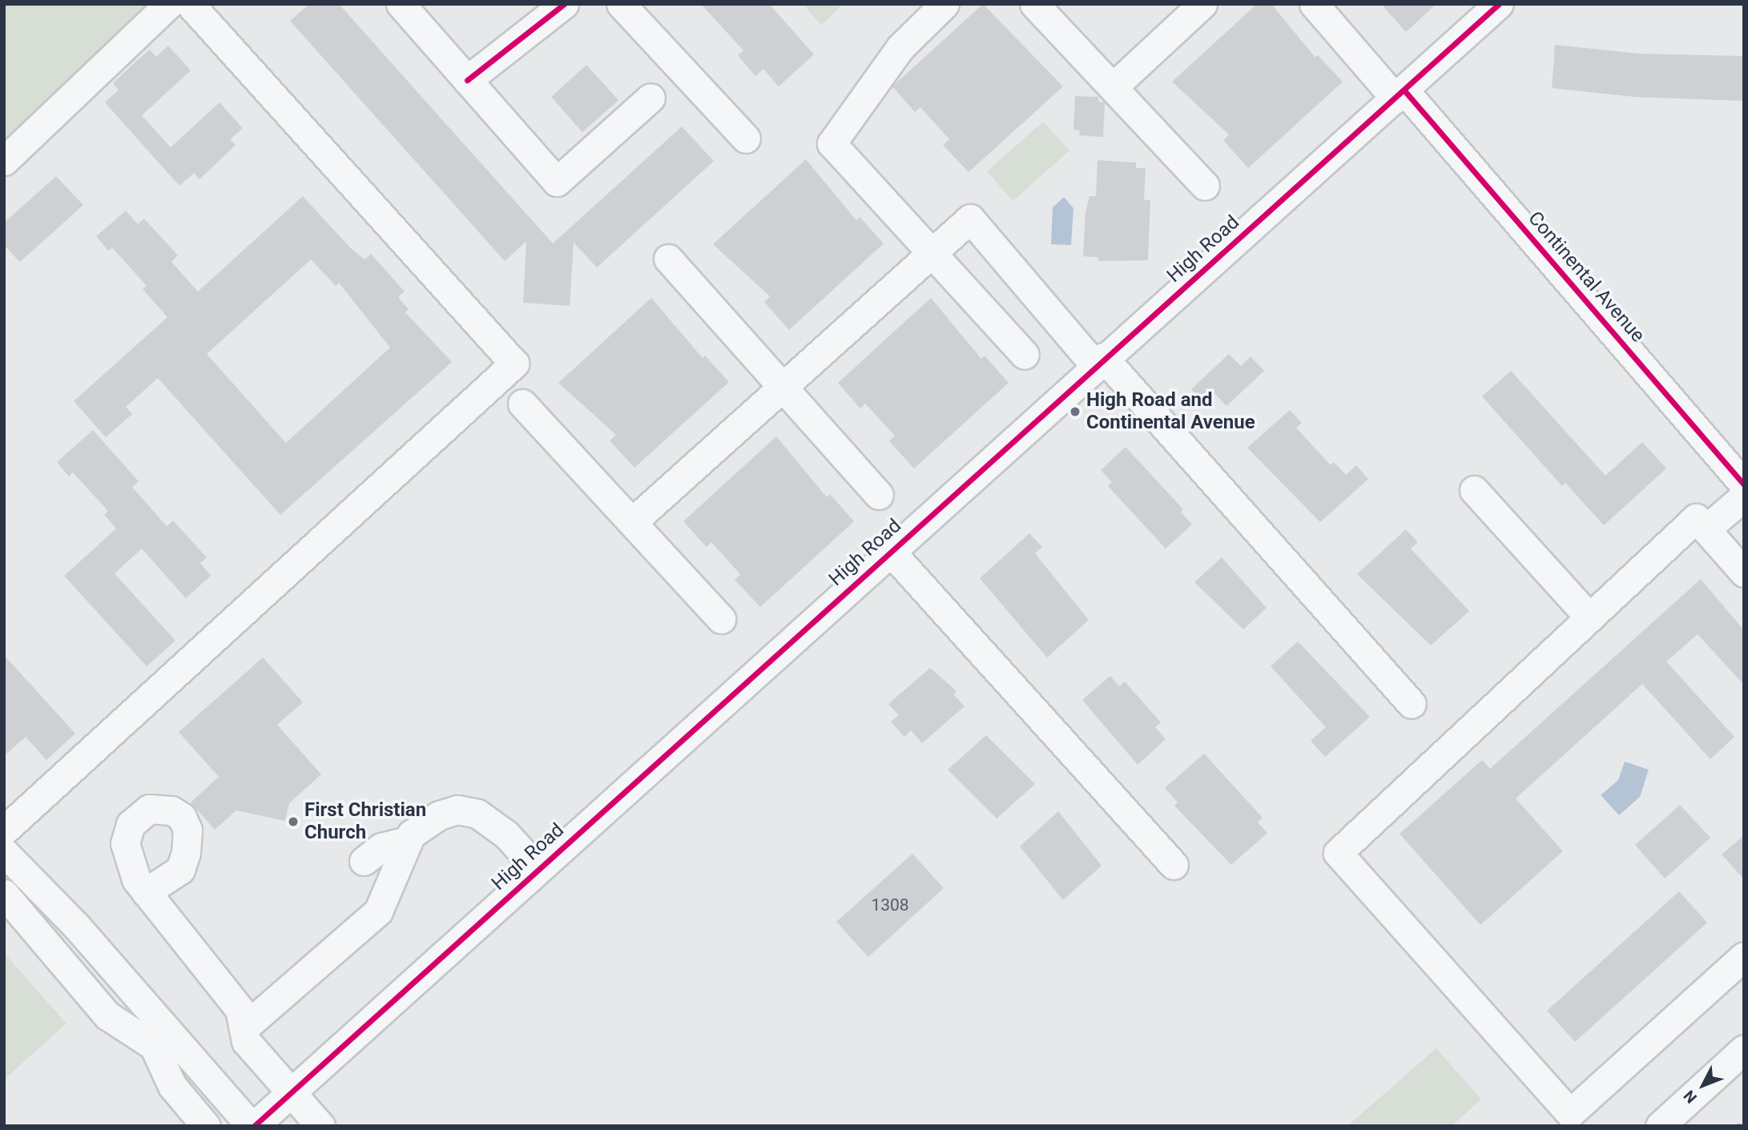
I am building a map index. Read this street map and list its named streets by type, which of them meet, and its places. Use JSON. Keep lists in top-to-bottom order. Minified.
{"streets":{"street":["High Road","Continental Avenue"]},"crossings":[["High Road","Continental Avenue"]],"places":["High Road and Continental Avenue","First Christian Church"],"house_numbers":["1308"],"north":"bottom left"}
